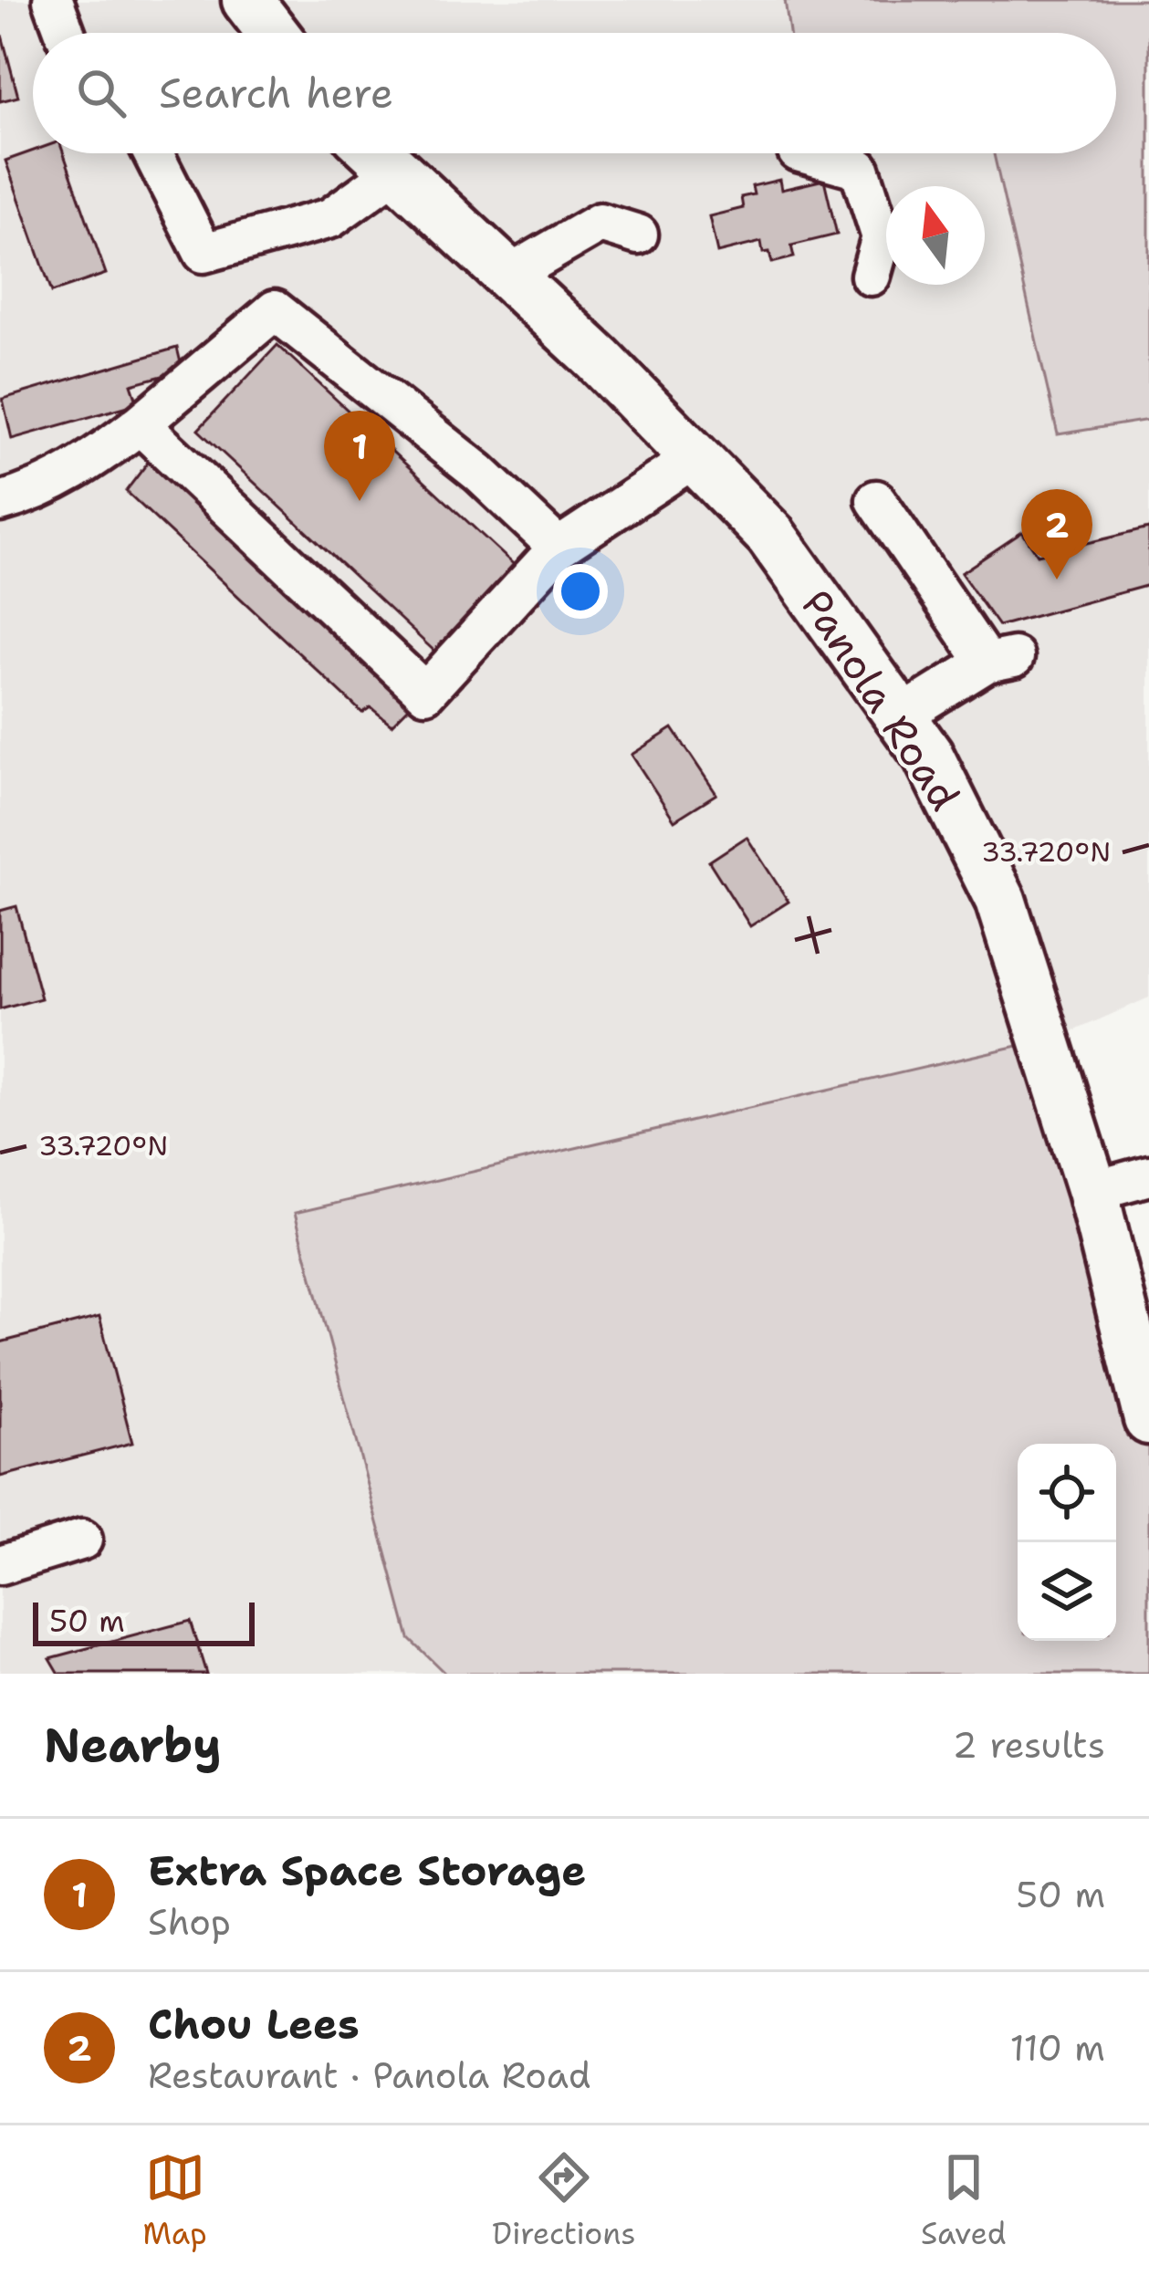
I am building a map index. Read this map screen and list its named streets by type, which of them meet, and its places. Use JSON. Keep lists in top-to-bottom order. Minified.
{"streets":{"main road":["Panola Road"]},"scale_bar":"50 m","north":"top","page":{"search":"Search here","pins":["1","2"],"scale":"50 m","heading":["Nearby","2 results"],"list":[{"mark":"1","name":"Extra Space Storage","note":"Shop","value":"50 m"},{"mark":"2","name":"Chou Lees","note":"Restaurant · Panola Road","value":"110 m"}],"nav":["Map","Directions","Saved"]},"coordinates":["33.720°N"]}
